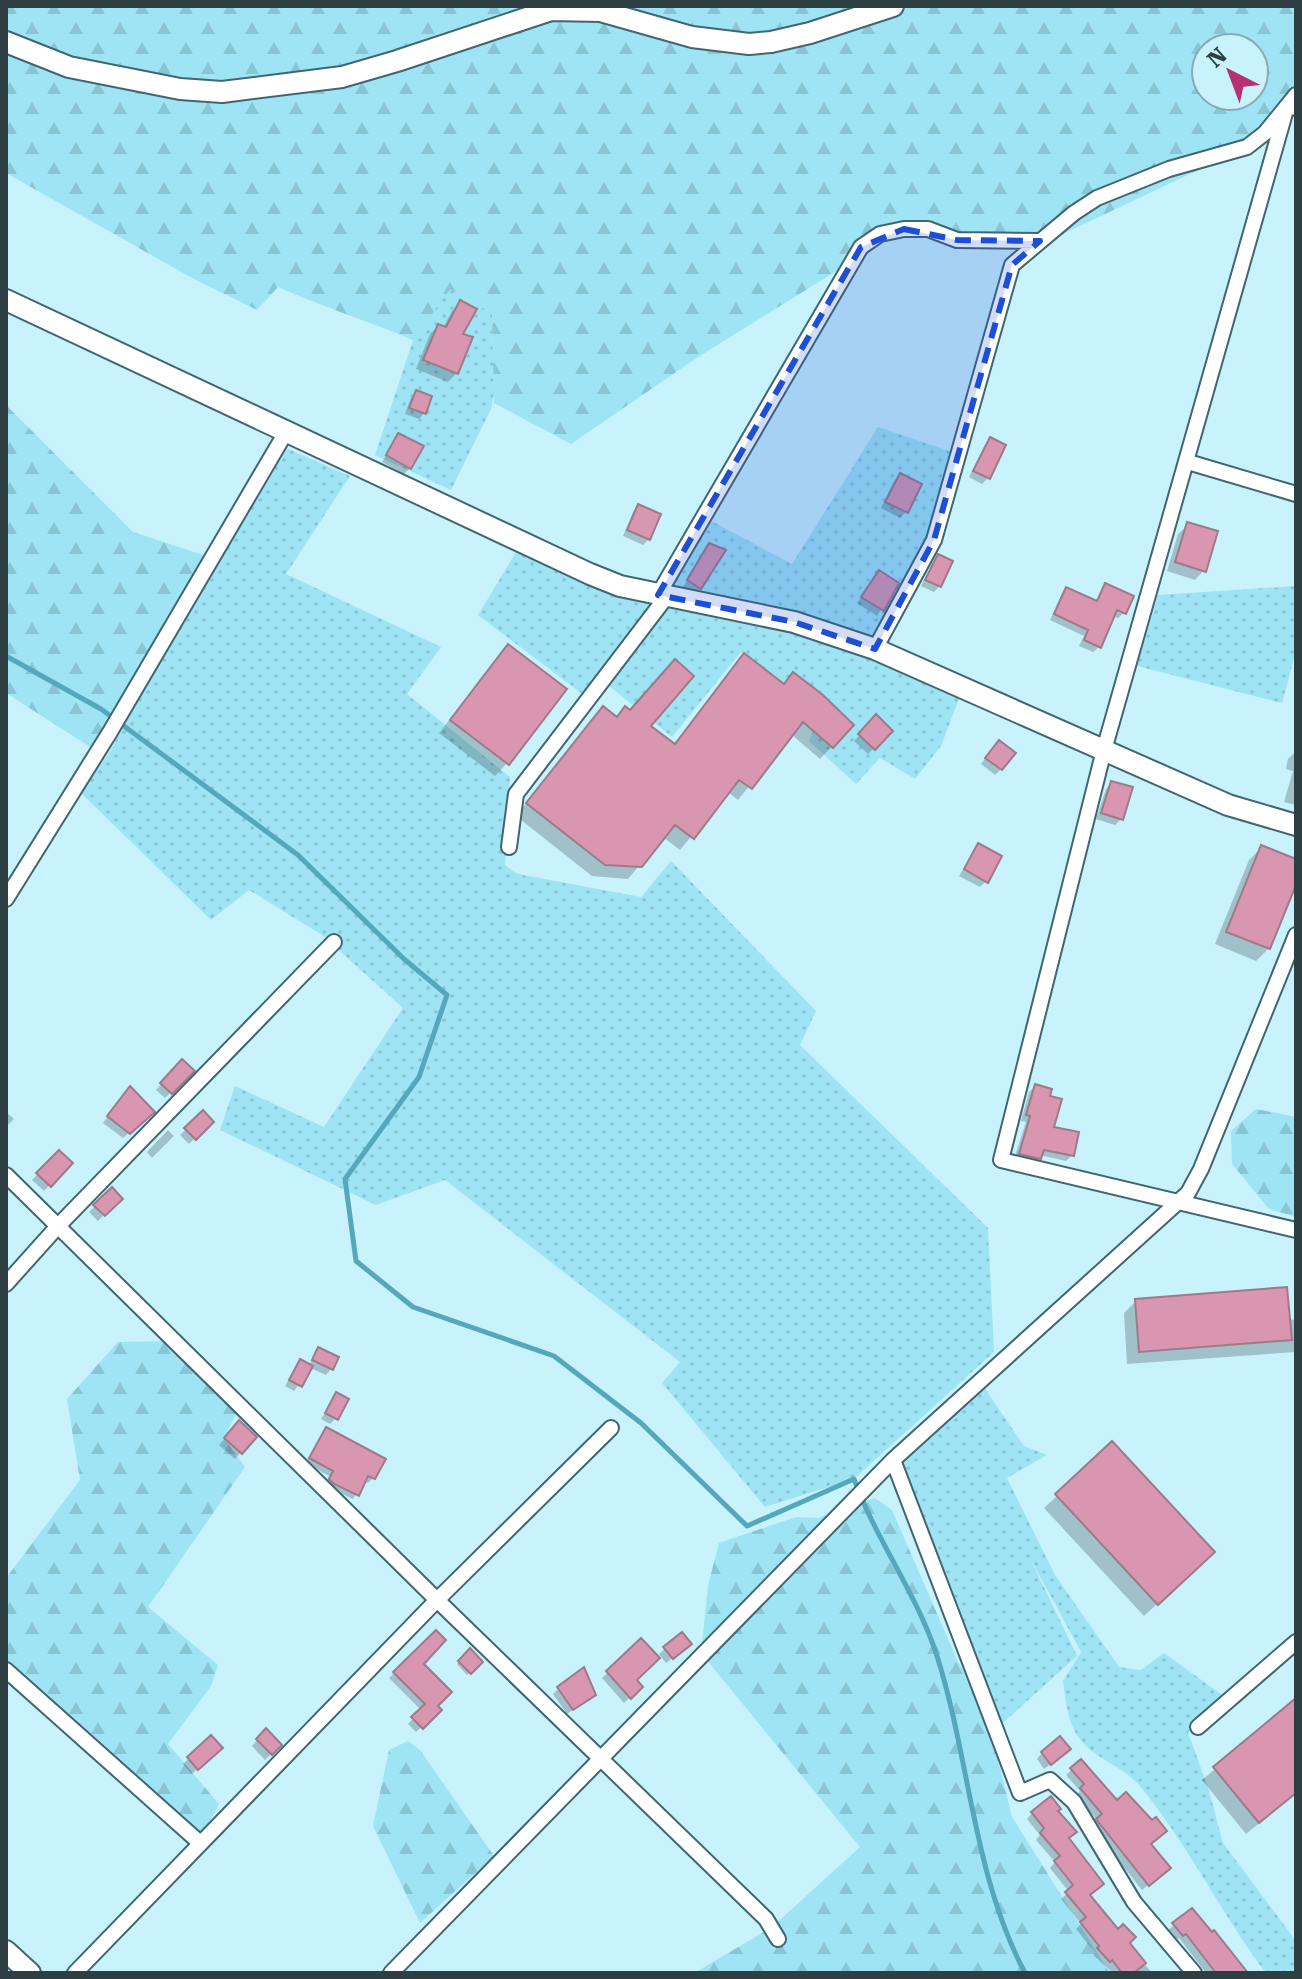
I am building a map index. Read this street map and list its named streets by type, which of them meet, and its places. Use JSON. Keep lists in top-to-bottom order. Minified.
{"north":"top left"}
